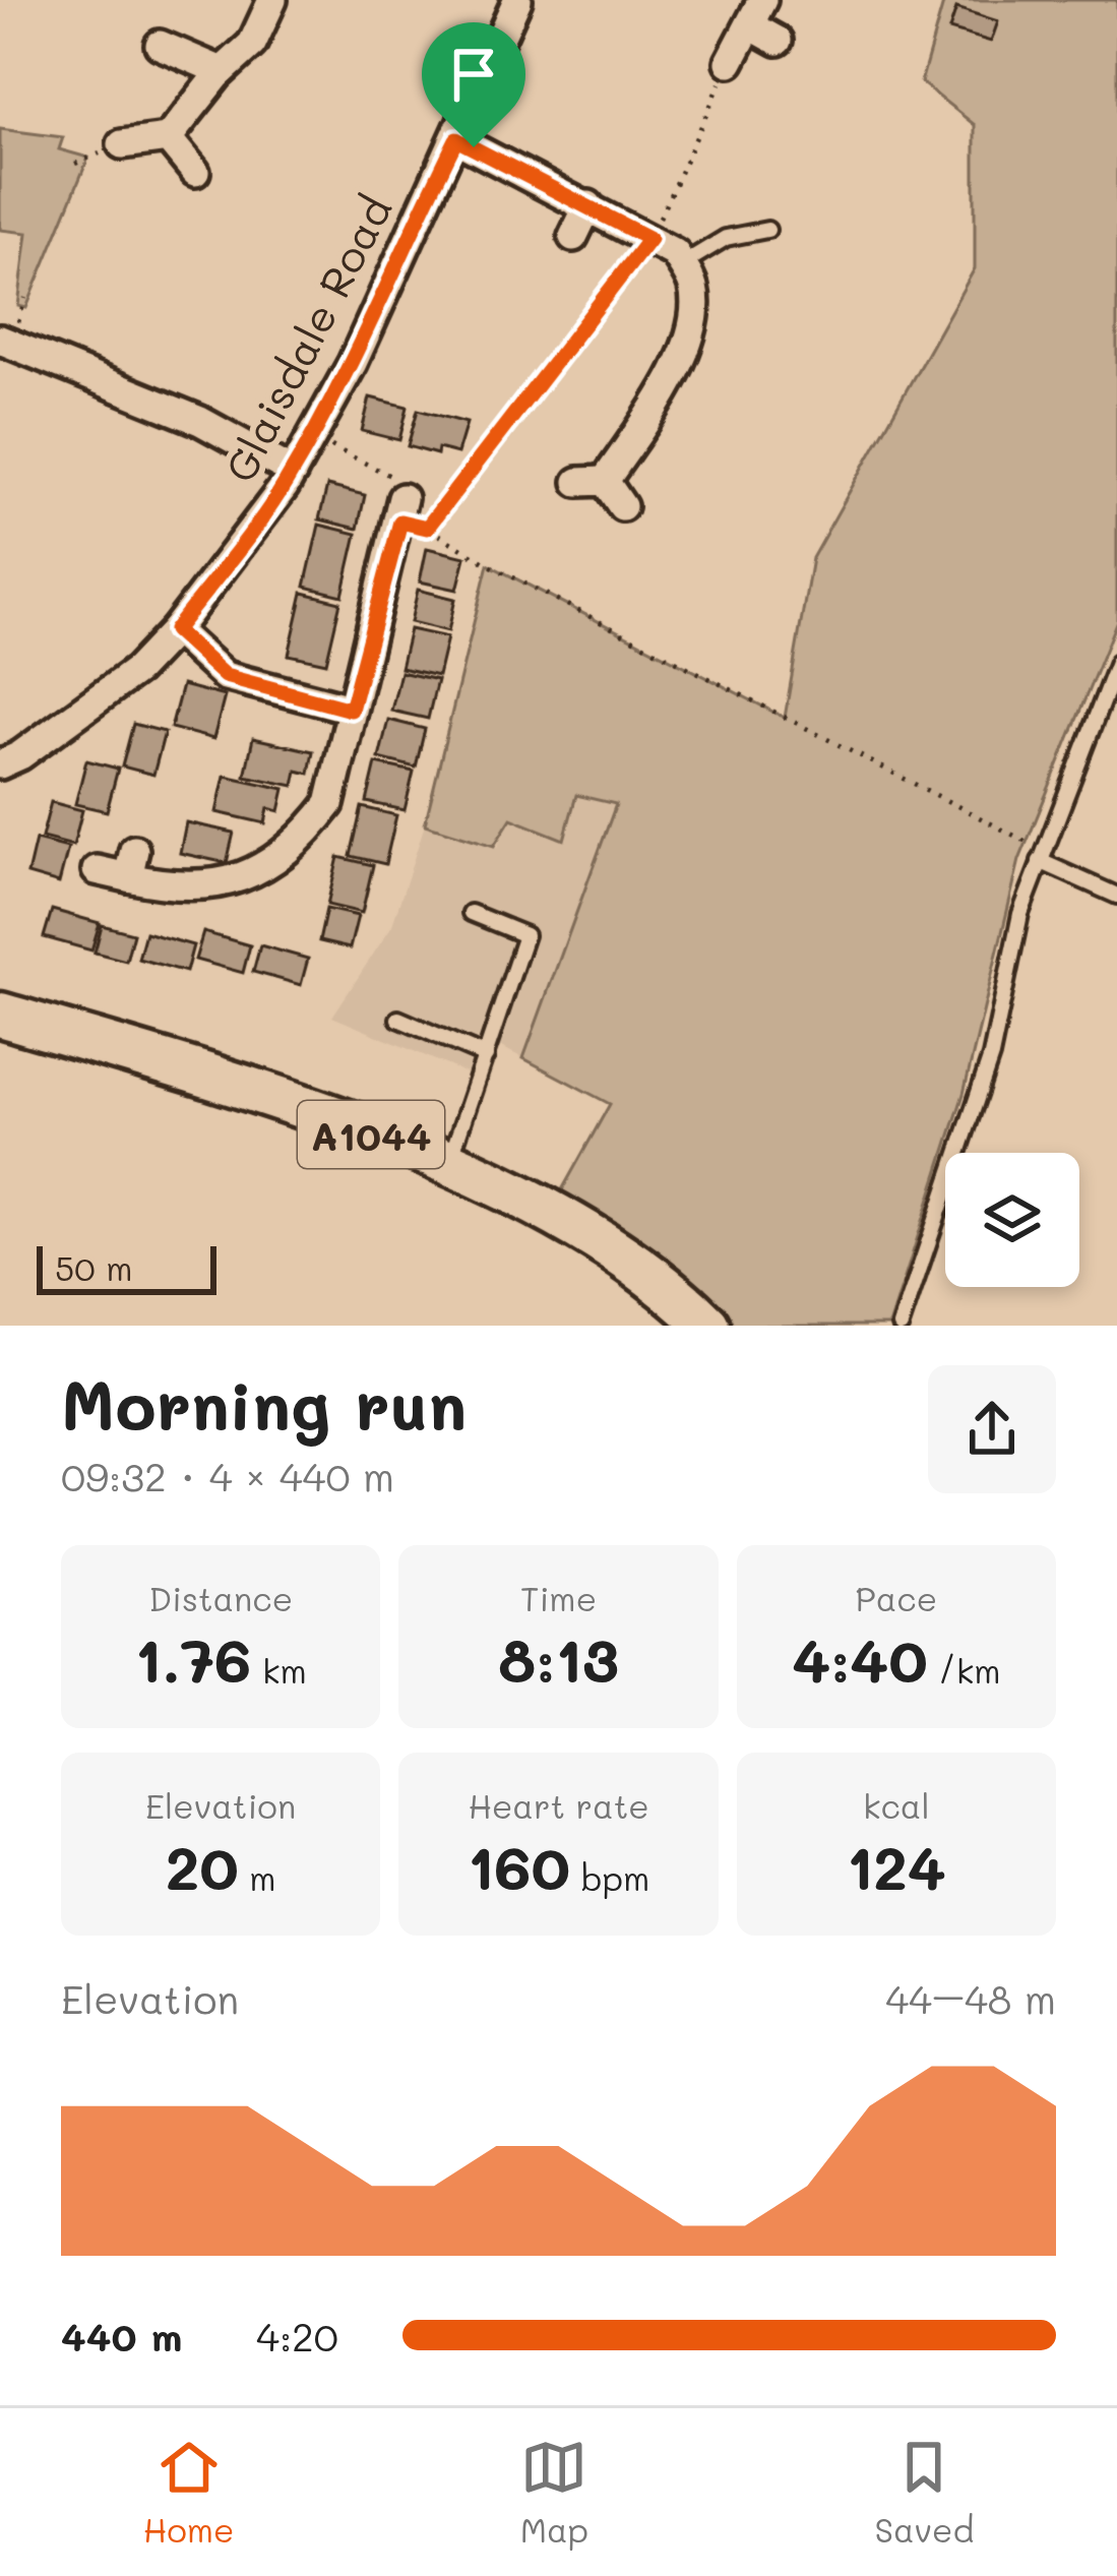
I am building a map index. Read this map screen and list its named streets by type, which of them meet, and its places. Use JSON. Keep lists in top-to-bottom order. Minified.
{"streets":{"main road":["A1044"],"street":["Glaisdale Road"]},"scale_bar":"50 m","page":{"scale":"50 m","heading":["Morning run","09:32 · 4 × 440 m"],"stats":[["Distance","1.76 km"],["Time","8:13"],["Pace","4:40 /km"],["Elevation","20 m"],["Heart rate","160 bpm"],["kcal","124"]],"chart":["Elevation","44–48 m"],"list":[{"name":"440 m","note":"4:20"}],"tabs":["Home","Map","Saved"]}}
